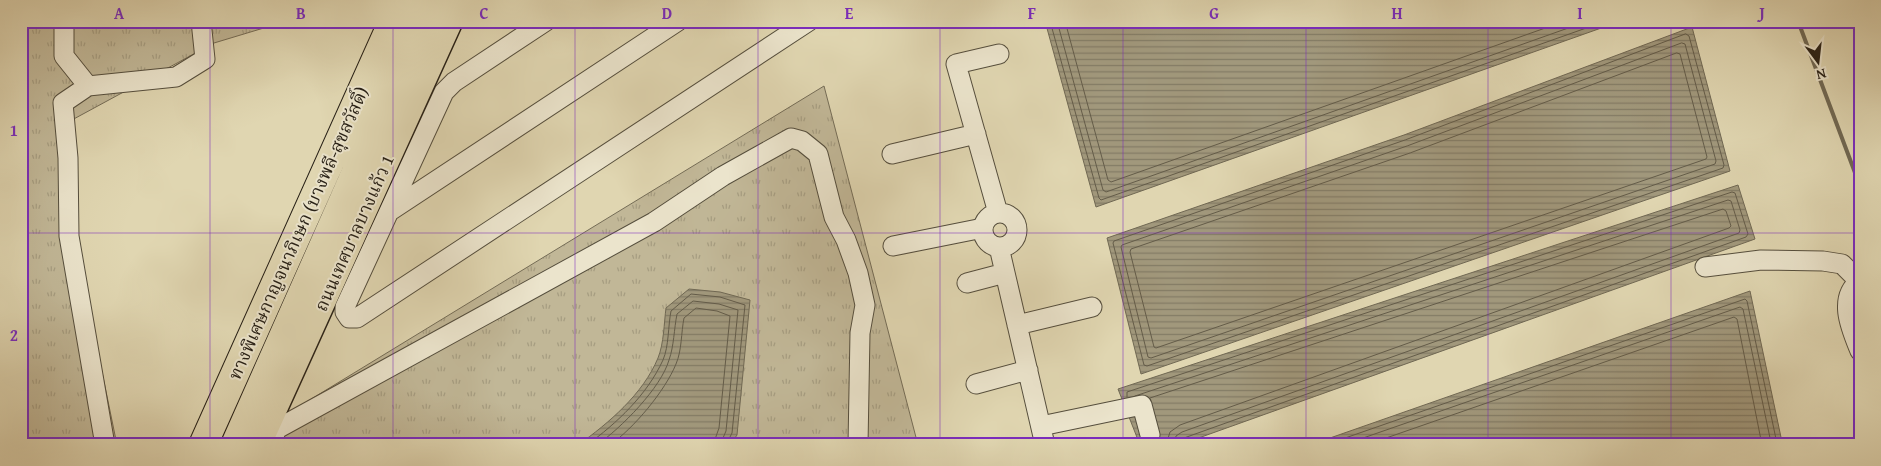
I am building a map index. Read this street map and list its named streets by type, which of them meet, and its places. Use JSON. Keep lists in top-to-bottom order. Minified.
{"streets":{"highway":["ทางพิเศษกาญจนาภิเษก (บางพลี-สุขสวัสดิ์)"],"main road":["ถนนเทศบาลบางแก้ว 1"]},"north":"bottom","grid":{"columns":["A","B","C","D","E","F","G","H","I","J"],"rows":["1","2"]}}
